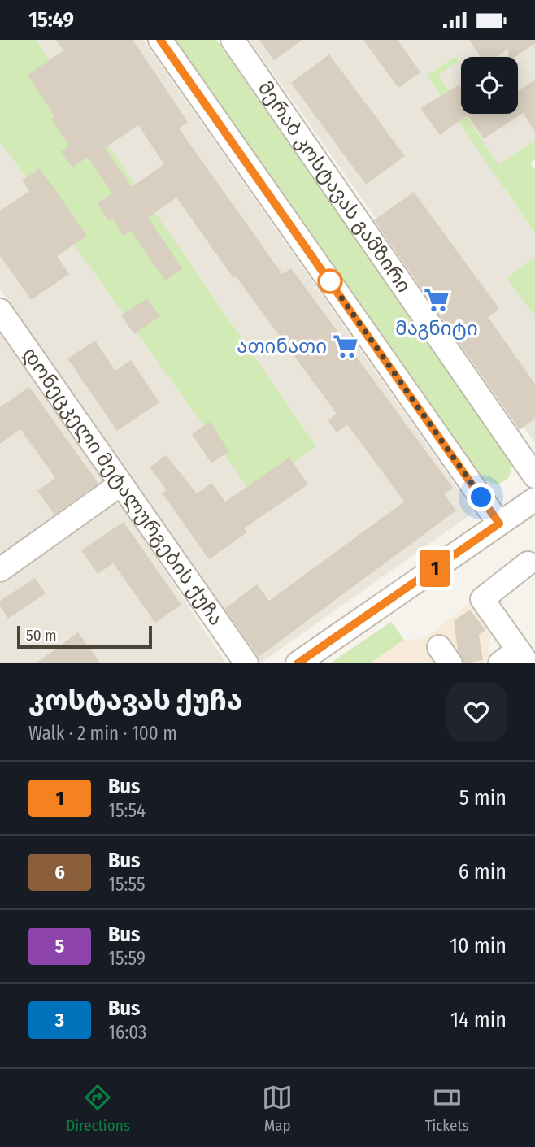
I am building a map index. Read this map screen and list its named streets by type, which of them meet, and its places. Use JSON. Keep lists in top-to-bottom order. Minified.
{"streets":{"street":["მერაბ კოსტავას გამზირი","დონეცკელი მეტალურგების ქუჩა"]},"places":{"supermarket":["მაგნიტი","ათინათი"]},"lines":["bus line 1"],"scale_bar":"50 m","page":{"status":"15:49","on_map":"1","scale":"50 m","heading":["კოსტავას ქუჩა","Walk · 2 min · 100 m"],"list":[{"mark":"1","name":"Bus","note":"15:54","value":"5 min"},{"mark":"6","name":"Bus","note":"15:55","value":"6 min"},{"mark":"5","name":"Bus","note":"15:59","value":"10 min"},{"mark":"3","name":"Bus","note":"16:03","value":"14 min"}],"tabs":["Directions","Map","Tickets"]}}
